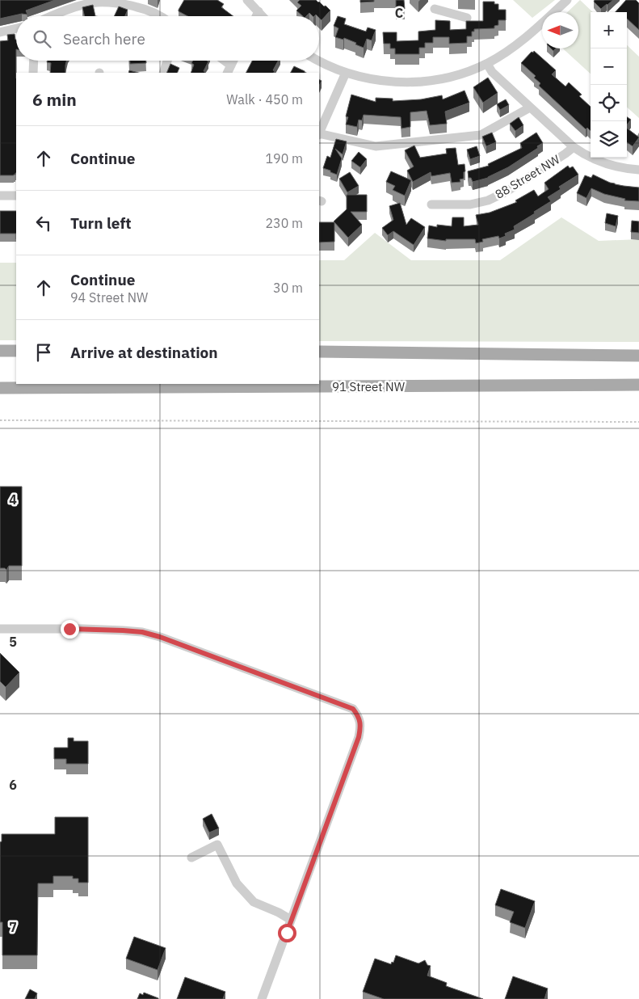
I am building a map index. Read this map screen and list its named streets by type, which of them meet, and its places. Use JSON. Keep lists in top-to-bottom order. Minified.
{"streets":{"main road":["91 Street NW"],"street":["88 Street NW"]},"north":"left","page":{"map_buttons":["+","−"],"search":"Search here","heading":["6 min","Walk · 450 m"],"list":[["Continue","190 m"],["Turn left","230 m"],["Continue","94 Street NW","30 m"],"Arrive at destination"]},"grid":{"columns":["C"],"rows":["4","5","6","7"]}}
